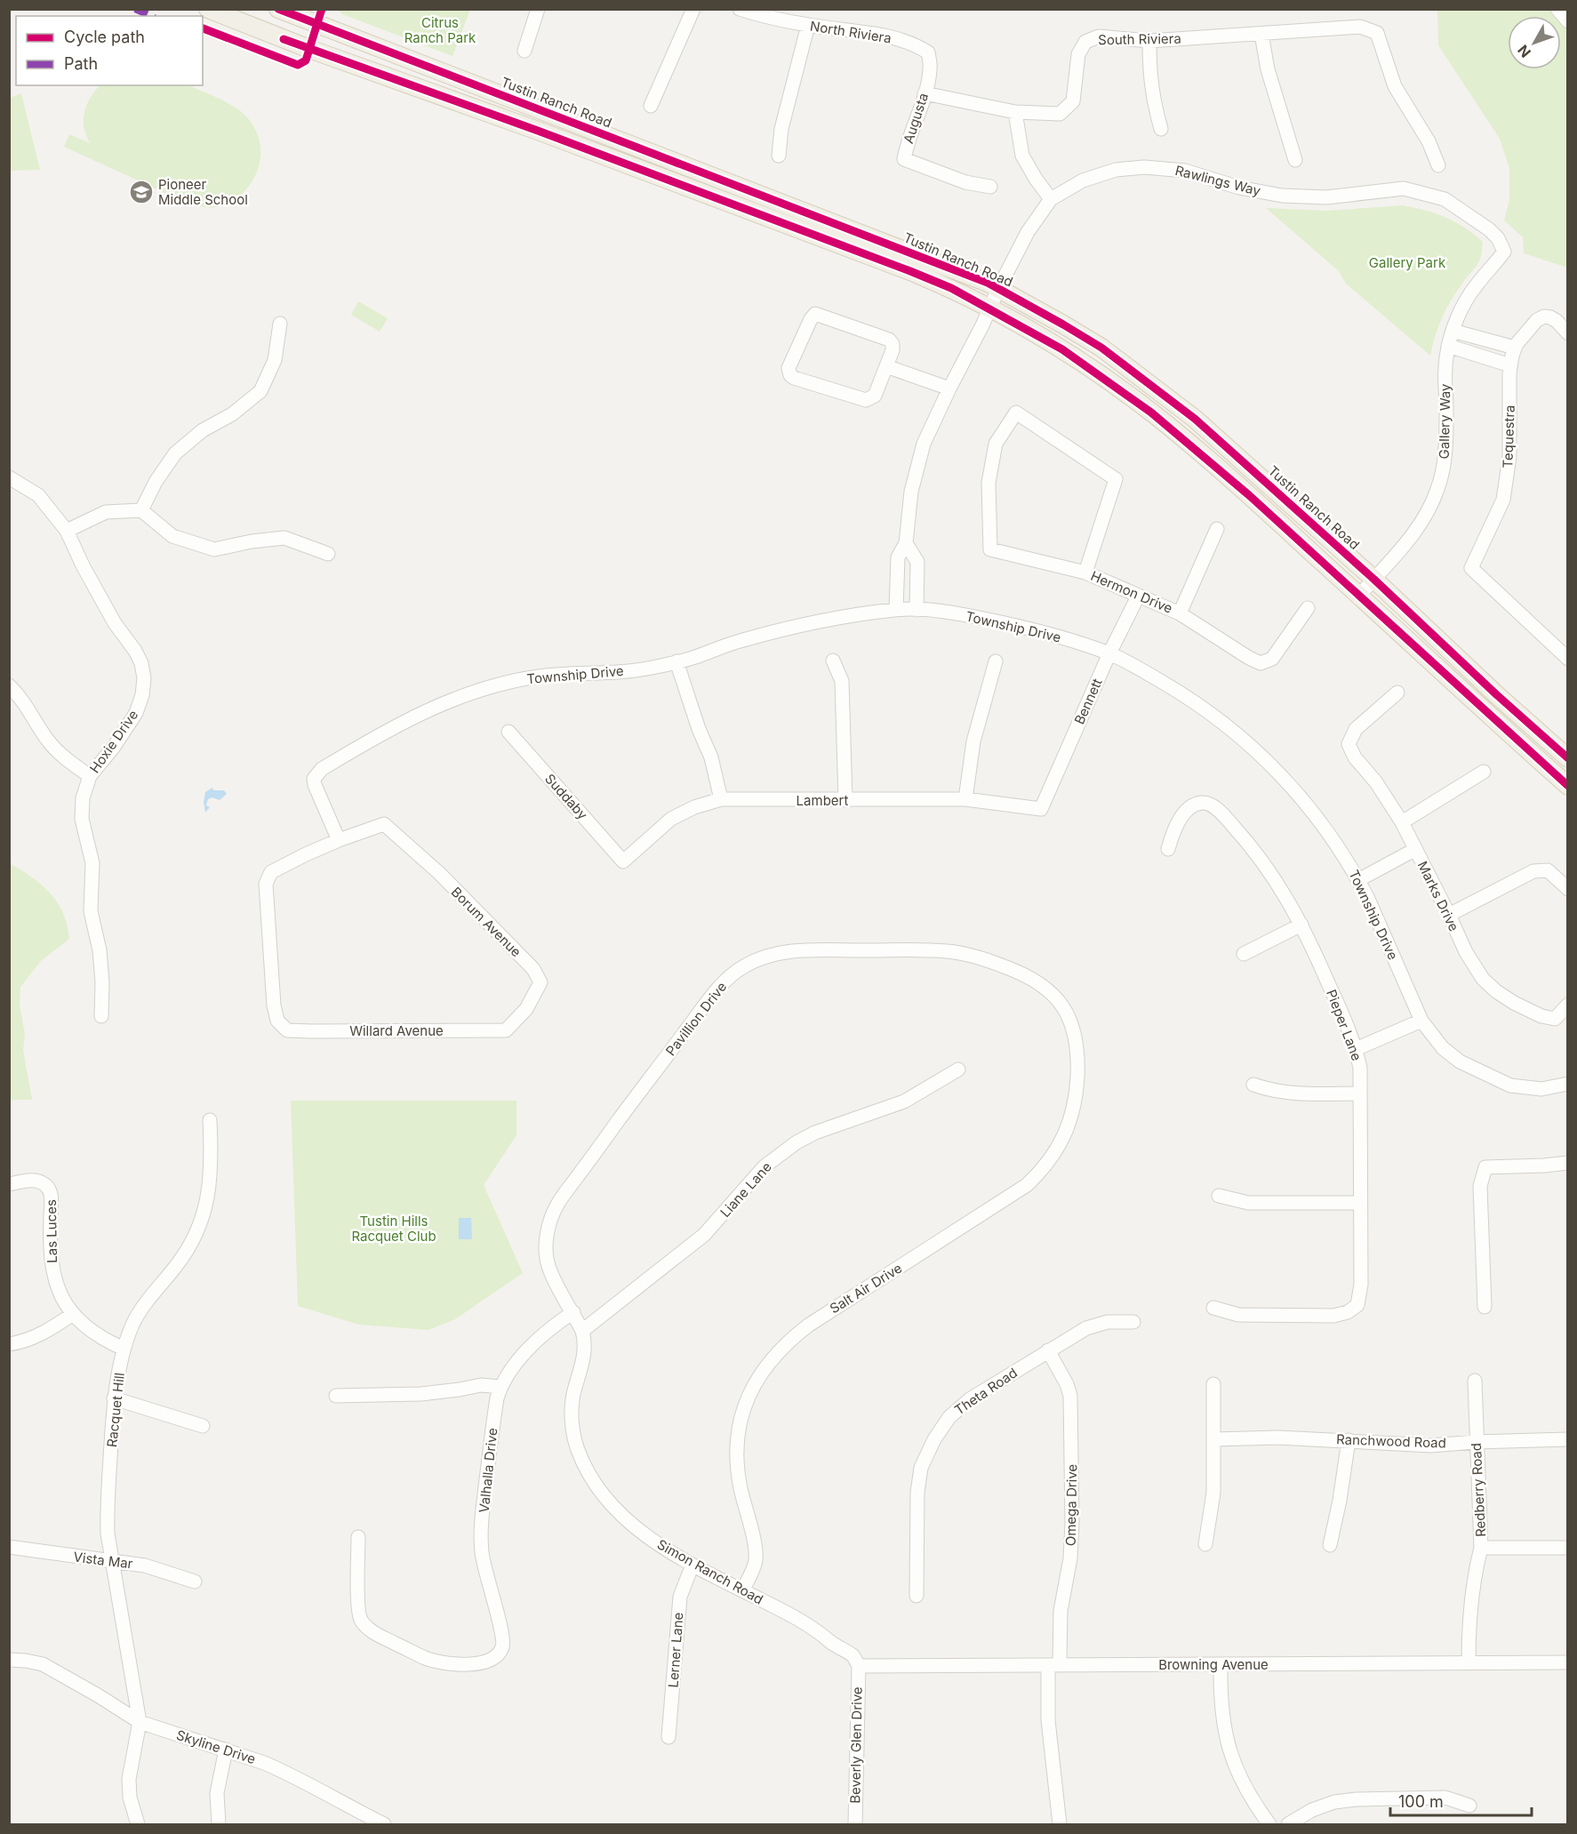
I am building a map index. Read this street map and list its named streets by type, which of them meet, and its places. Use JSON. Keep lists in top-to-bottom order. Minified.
{"streets":{"main road":["Tustin Ranch Road"],"street":["North Riviera","South Riviera","Augusta","Rawlings Way","Gallery Way","Tequestra","Hermon Drive","Township Drive","Bennett","Hoxie Drive","Suddaby","Lambert","Marks Drive","Borum Avenue","Pavillion Drive","Pieper Lane","Willard Avenue","Liane Lane","Las Luces","Salt Air Drive","Theta Road","Racquet Hill","Ranchwood Road","Valhalla Drive","Redberry Road","Omega Drive","Vista Mar","Simon Ranch Road","Lerner Lane","Browning Avenue","Beverly Glen Drive","Skyline Drive"]},"crossings":[["North Riviera","Augusta"],["South Riviera","Augusta"],["Tustin Ranch Road","Rawlings Way"],["Tustin Ranch Road","Gallery Way"],["Rawlings Way","Gallery Way"],["Rawlings Way","Township Drive"],["Hermon Drive","Bennett"],["Township Drive","Bennett"],["Township Drive","Borum Avenue"],["Township Drive","Willard Avenue"],["Bennett","Lambert"],["Suddaby","Lambert"],["Borum Avenue","Willard Avenue"],["Pavillion Drive","Liane Lane"],["Pavillion Drive","Salt Air Drive"],["Pavillion Drive","Valhalla Drive"],["Pavillion Drive","Simon Ranch Road"],["Liane Lane","Simon Ranch Road"],["Las Luces","Racquet Hill"],["Salt Air Drive","Simon Ranch Road"],["Theta Road","Omega Drive"],["Racquet Hill","Vista Mar"],["Racquet Hill","Skyline Drive"],["Ranchwood Road","Redberry Road"],["Redberry Road","Browning Avenue"],["Omega Drive","Browning Avenue"],["Simon Ranch Road","Lerner Lane"],["Simon Ranch Road","Browning Avenue"],["Simon Ranch Road","Beverly Glen Drive"],["Browning Avenue","Beverly Glen Drive"]],"parks":["Citrus Ranch Park","Gallery Park","Tustin Hills Racquet Club"],"places":{"school or university":["Pioneer Middle School"]},"legend":["Cycle path","Path"],"scale_bar":"100 m","north":"bottom left"}
